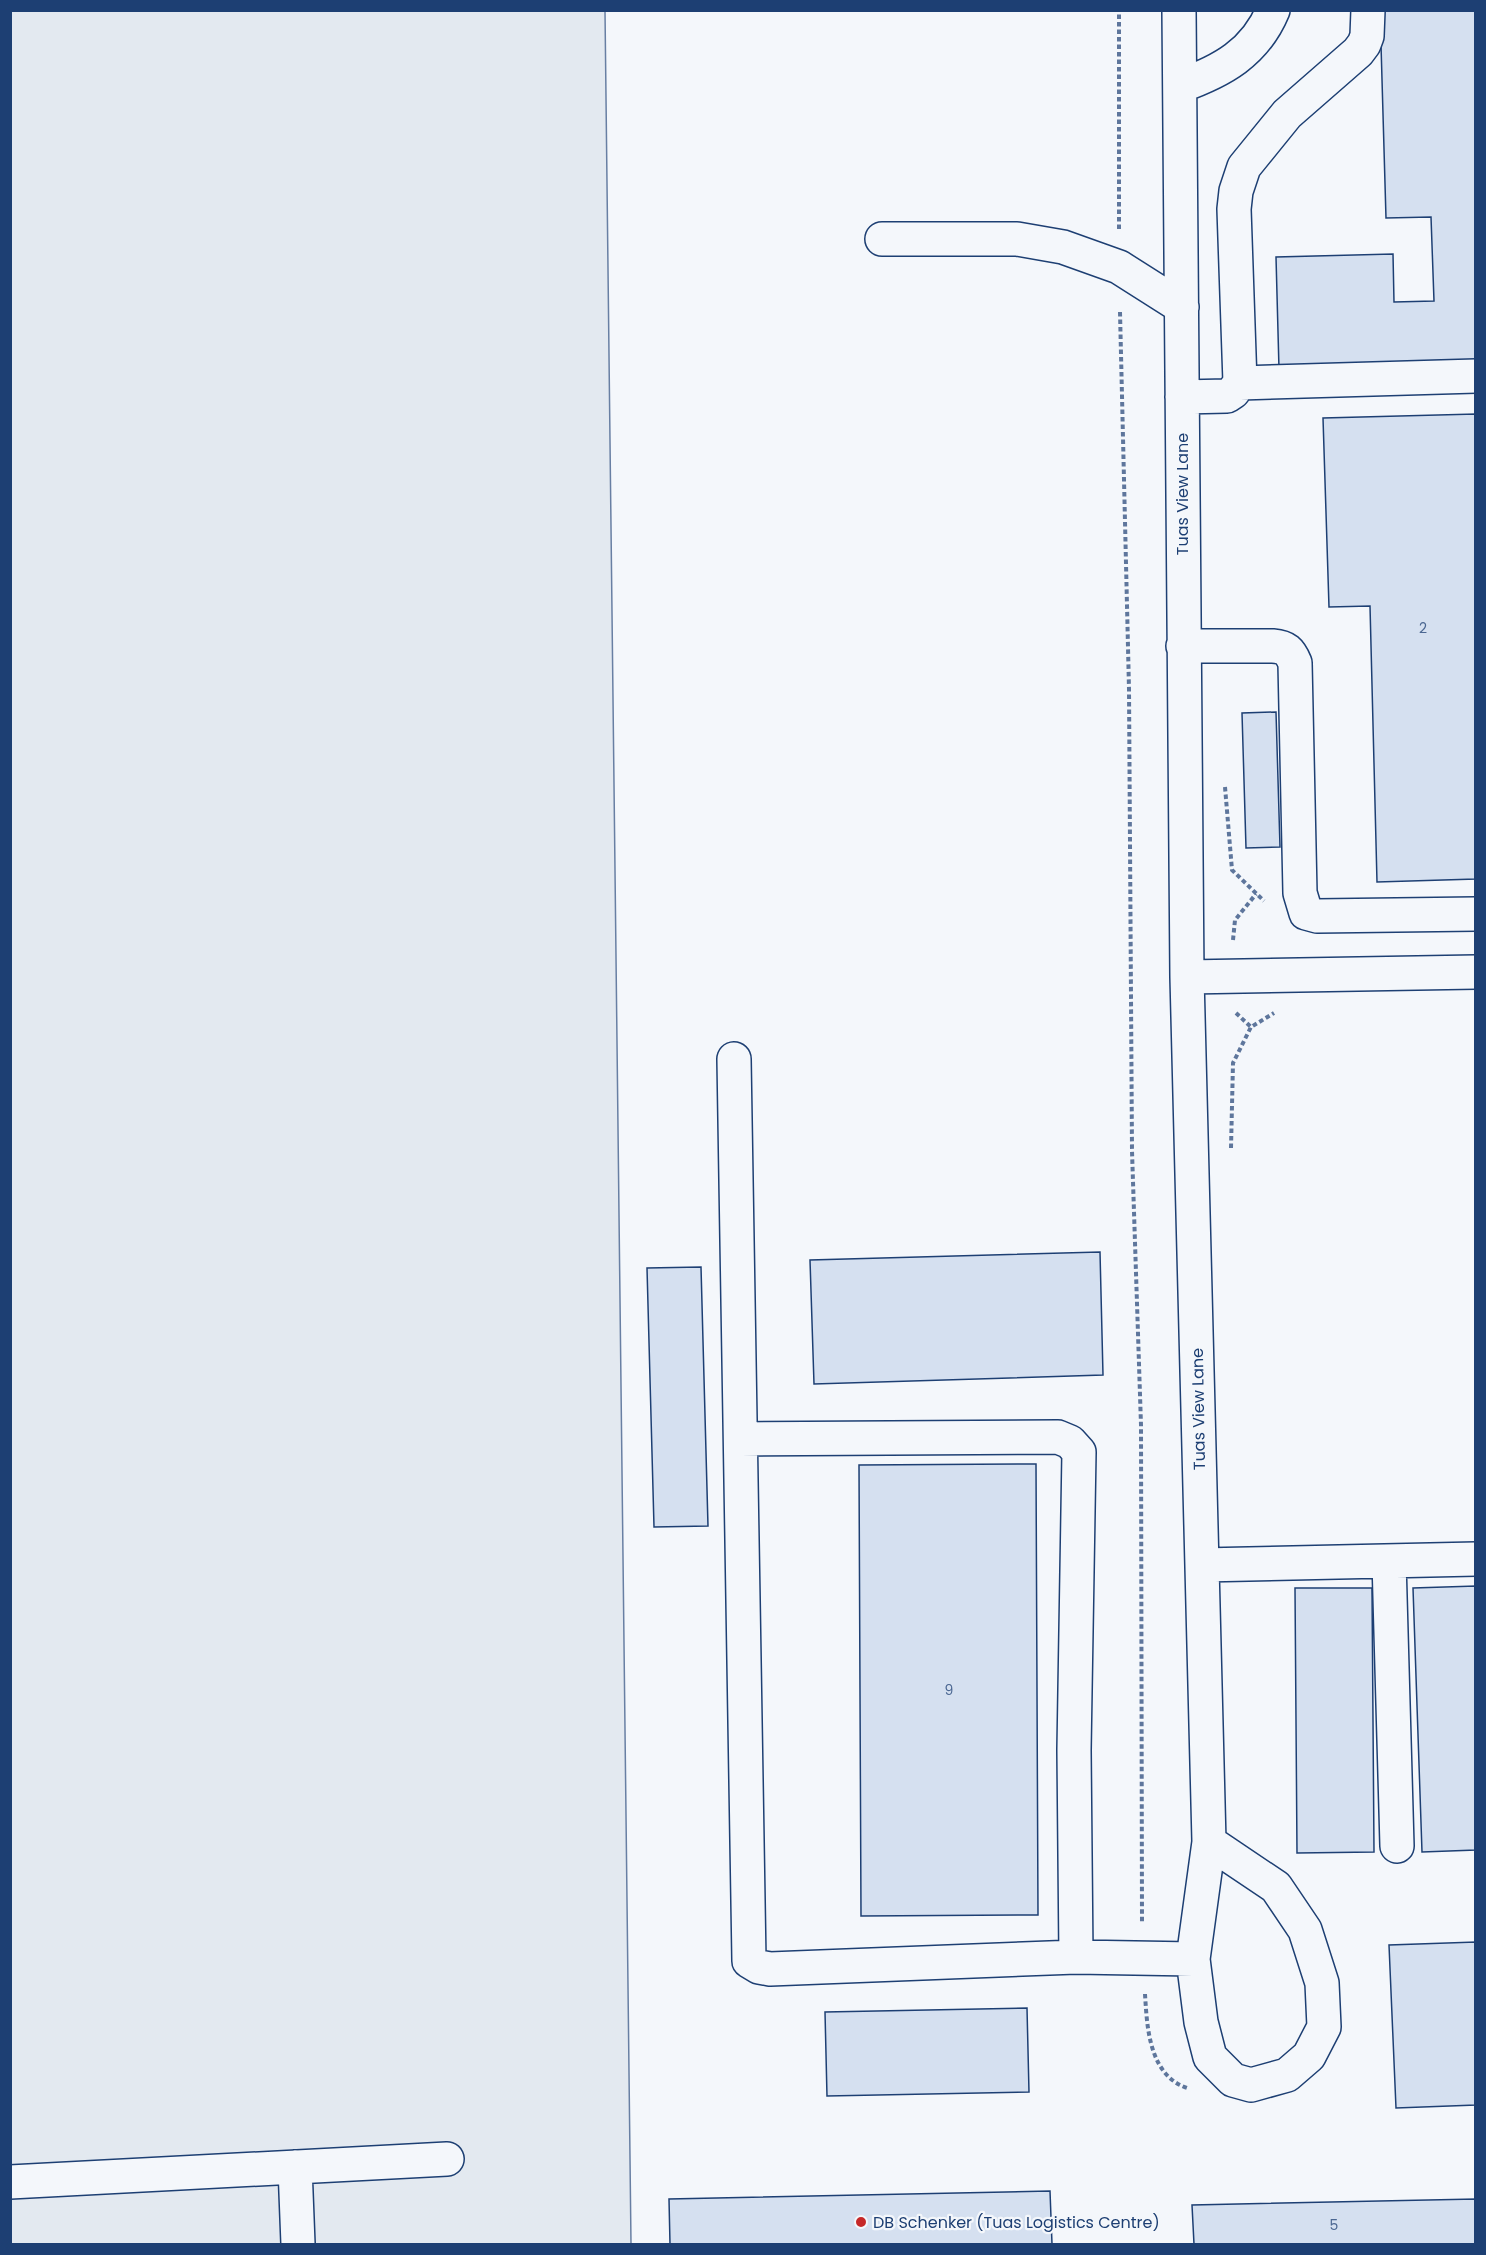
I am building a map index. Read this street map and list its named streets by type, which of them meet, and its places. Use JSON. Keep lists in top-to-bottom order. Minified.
{"streets":{"lane":["Tuas View Lane"]},"places":["DB Schenker (Tuas Logistics Centre)"],"house_numbers":["2","9","5"]}
